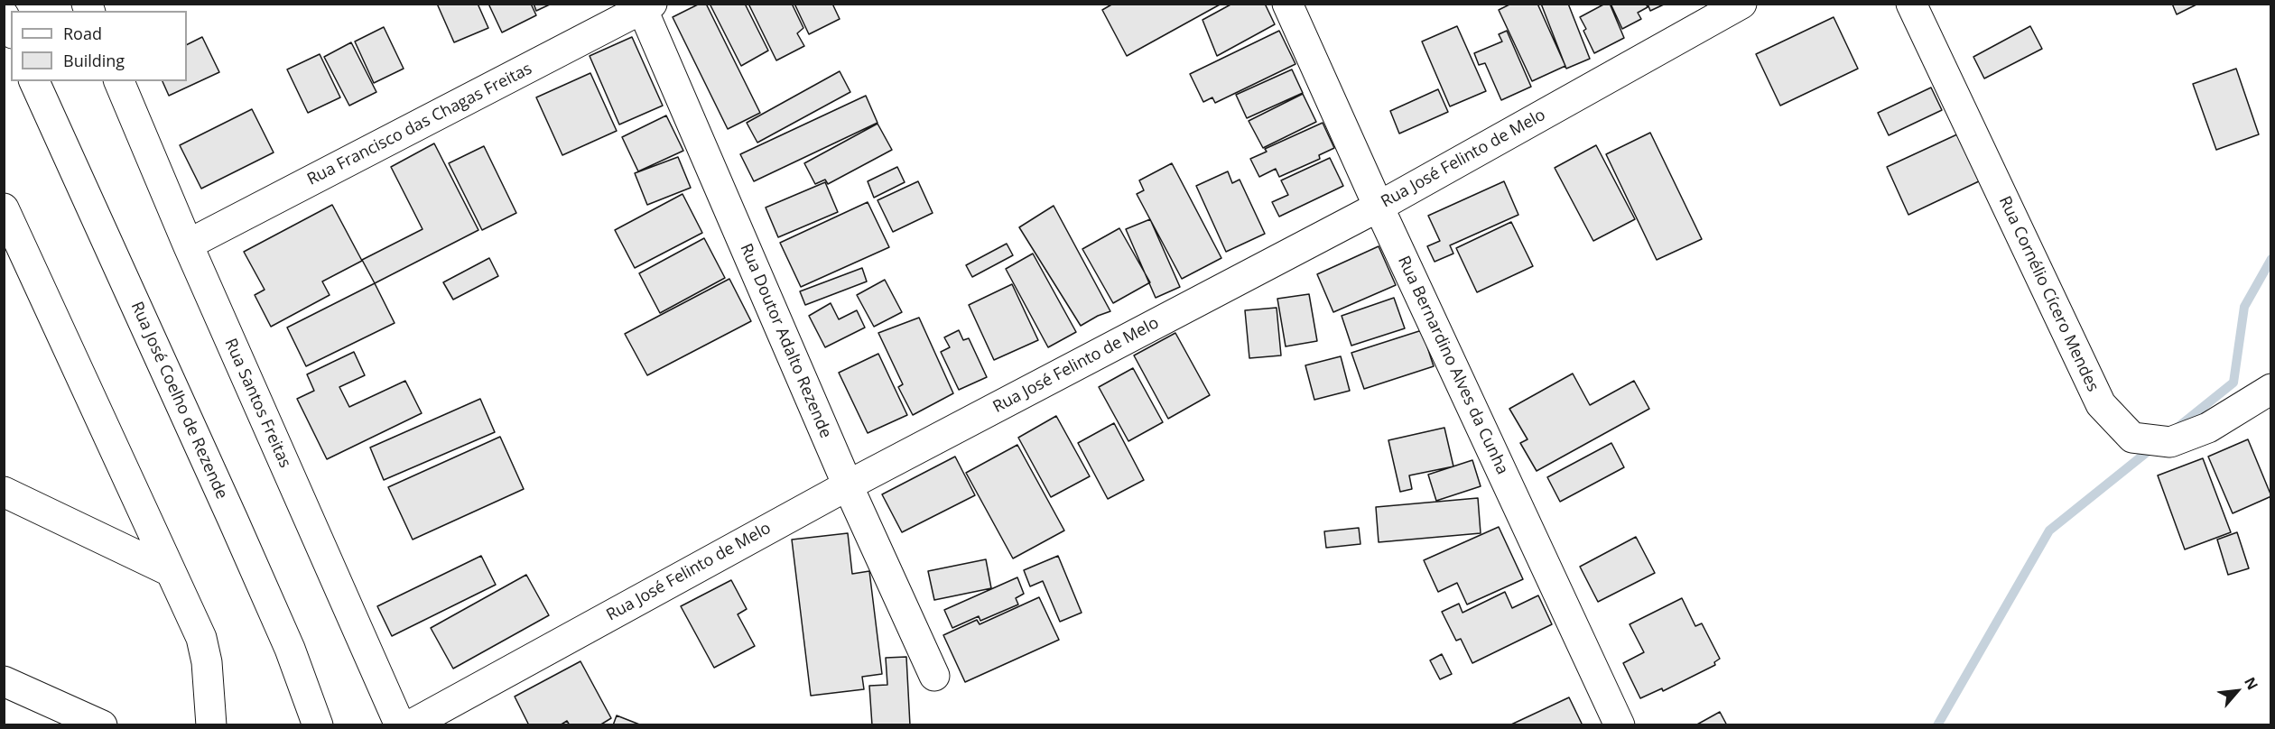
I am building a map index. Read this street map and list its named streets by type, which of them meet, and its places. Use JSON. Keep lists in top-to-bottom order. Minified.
{"streets":{"street":["Rua Francisco das Chagas Freitas","Rua José Felinto de Melo","Rua Cornélio Cícero Mendes","Rua Doutor Adalto Rezende","Rua Bernardino Alves da Cunha","Rua José Coelho de Rezende","Rua Santos Freitas"]},"crossings":[["Rua Francisco das Chagas Freitas","Rua Doutor Adalto Rezende"],["Rua Francisco das Chagas Freitas","Rua Santos Freitas"],["Rua José Felinto de Melo","Rua Doutor Adalto Rezende"],["Rua José Felinto de Melo","Rua Bernardino Alves da Cunha"]],"legend":["Road","Building"],"north":"top right"}
